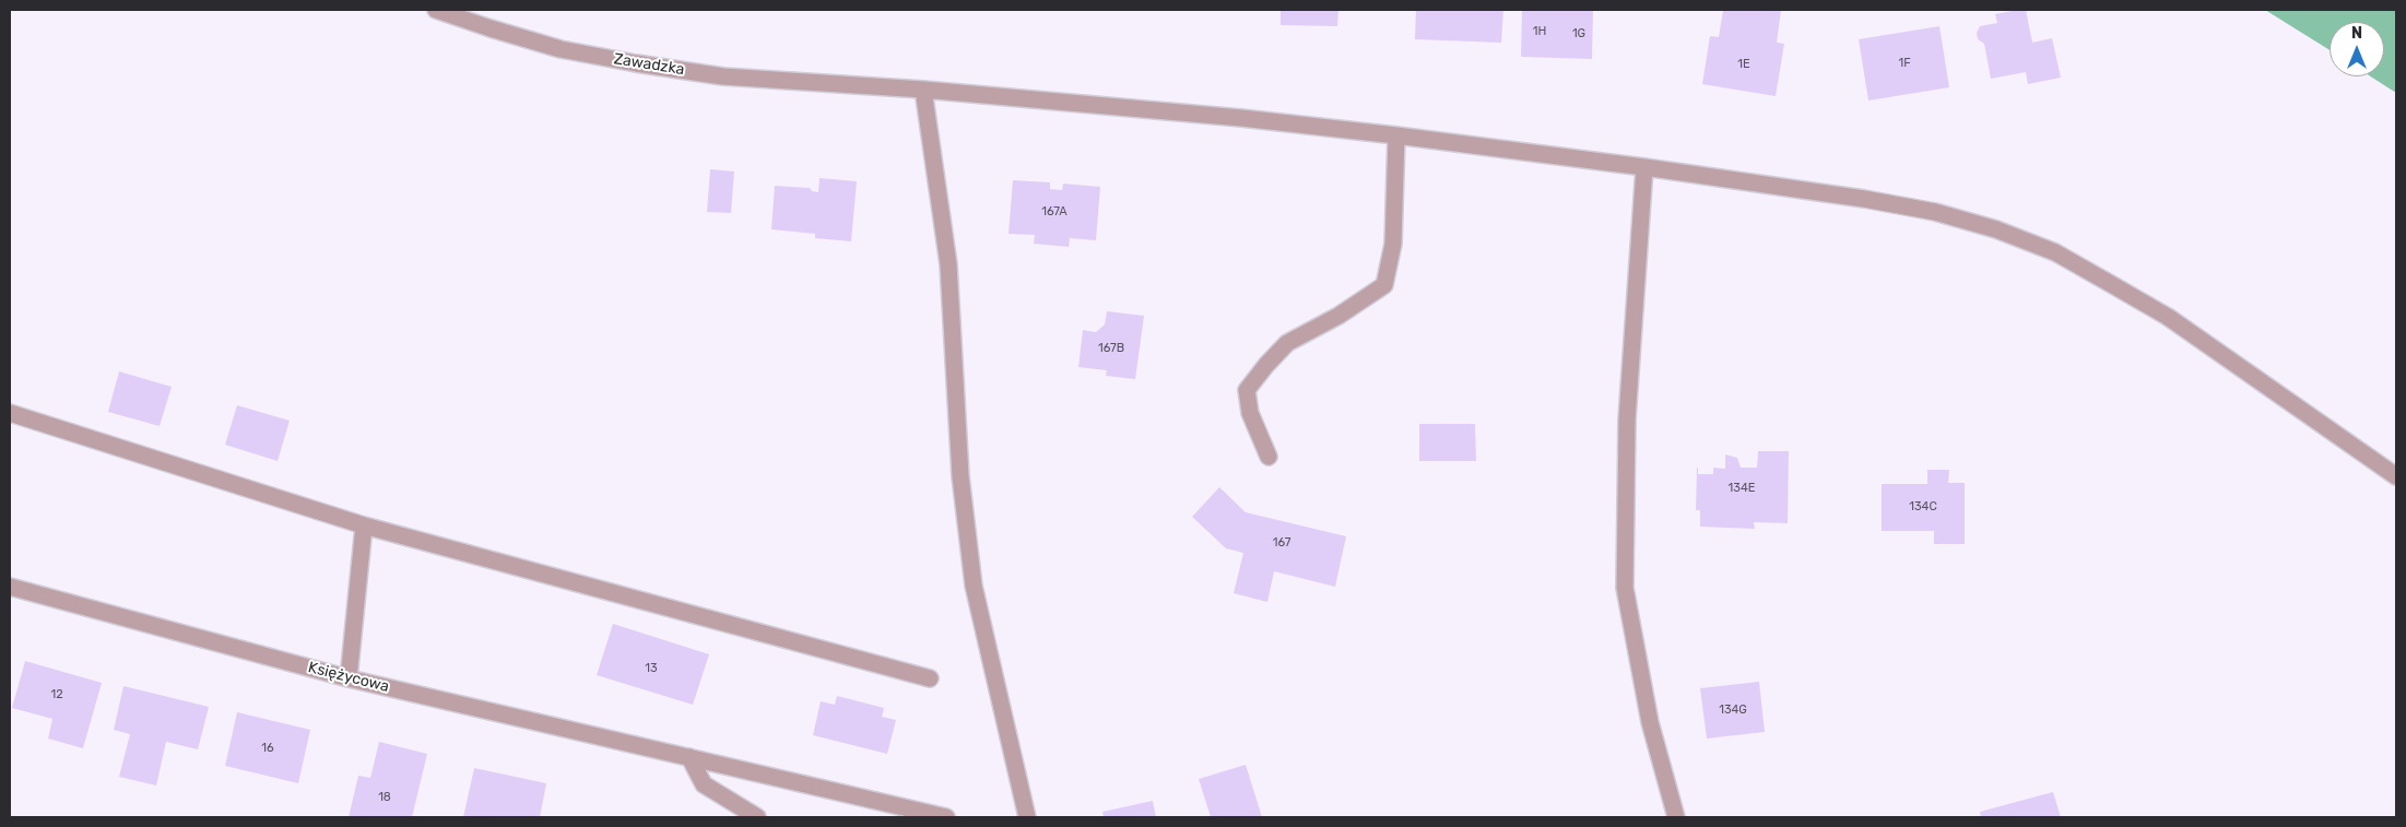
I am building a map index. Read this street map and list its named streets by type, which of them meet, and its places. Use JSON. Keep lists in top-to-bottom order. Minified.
{"streets":{"street":["Zawadzka","Księżycowa"]},"house_numbers":["1H","1G","1F","1E","167A","167B","134E","134C","167","13","12","134G","16","18"],"north":"top"}
